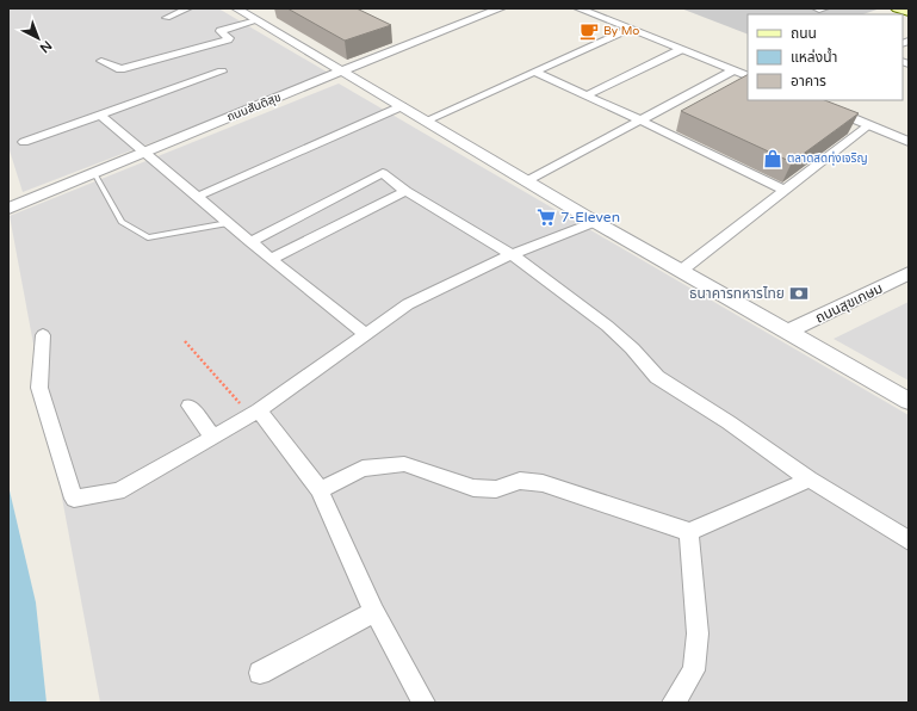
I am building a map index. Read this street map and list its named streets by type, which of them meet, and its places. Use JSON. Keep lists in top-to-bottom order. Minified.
{"streets":{"street":["ถนนสันติสุข","ถนนสุขเกษม"]},"places":{"cafe":["By Mo"],"shop":["ตลาดสดทุ่งเจริญ"],"supermarket":["7-Eleven"],"bank":["ธนาคารทหารไทย"]},"legend":["ถนน","แหล่งน้ำ","อาคาร"],"north":"bottom right"}
